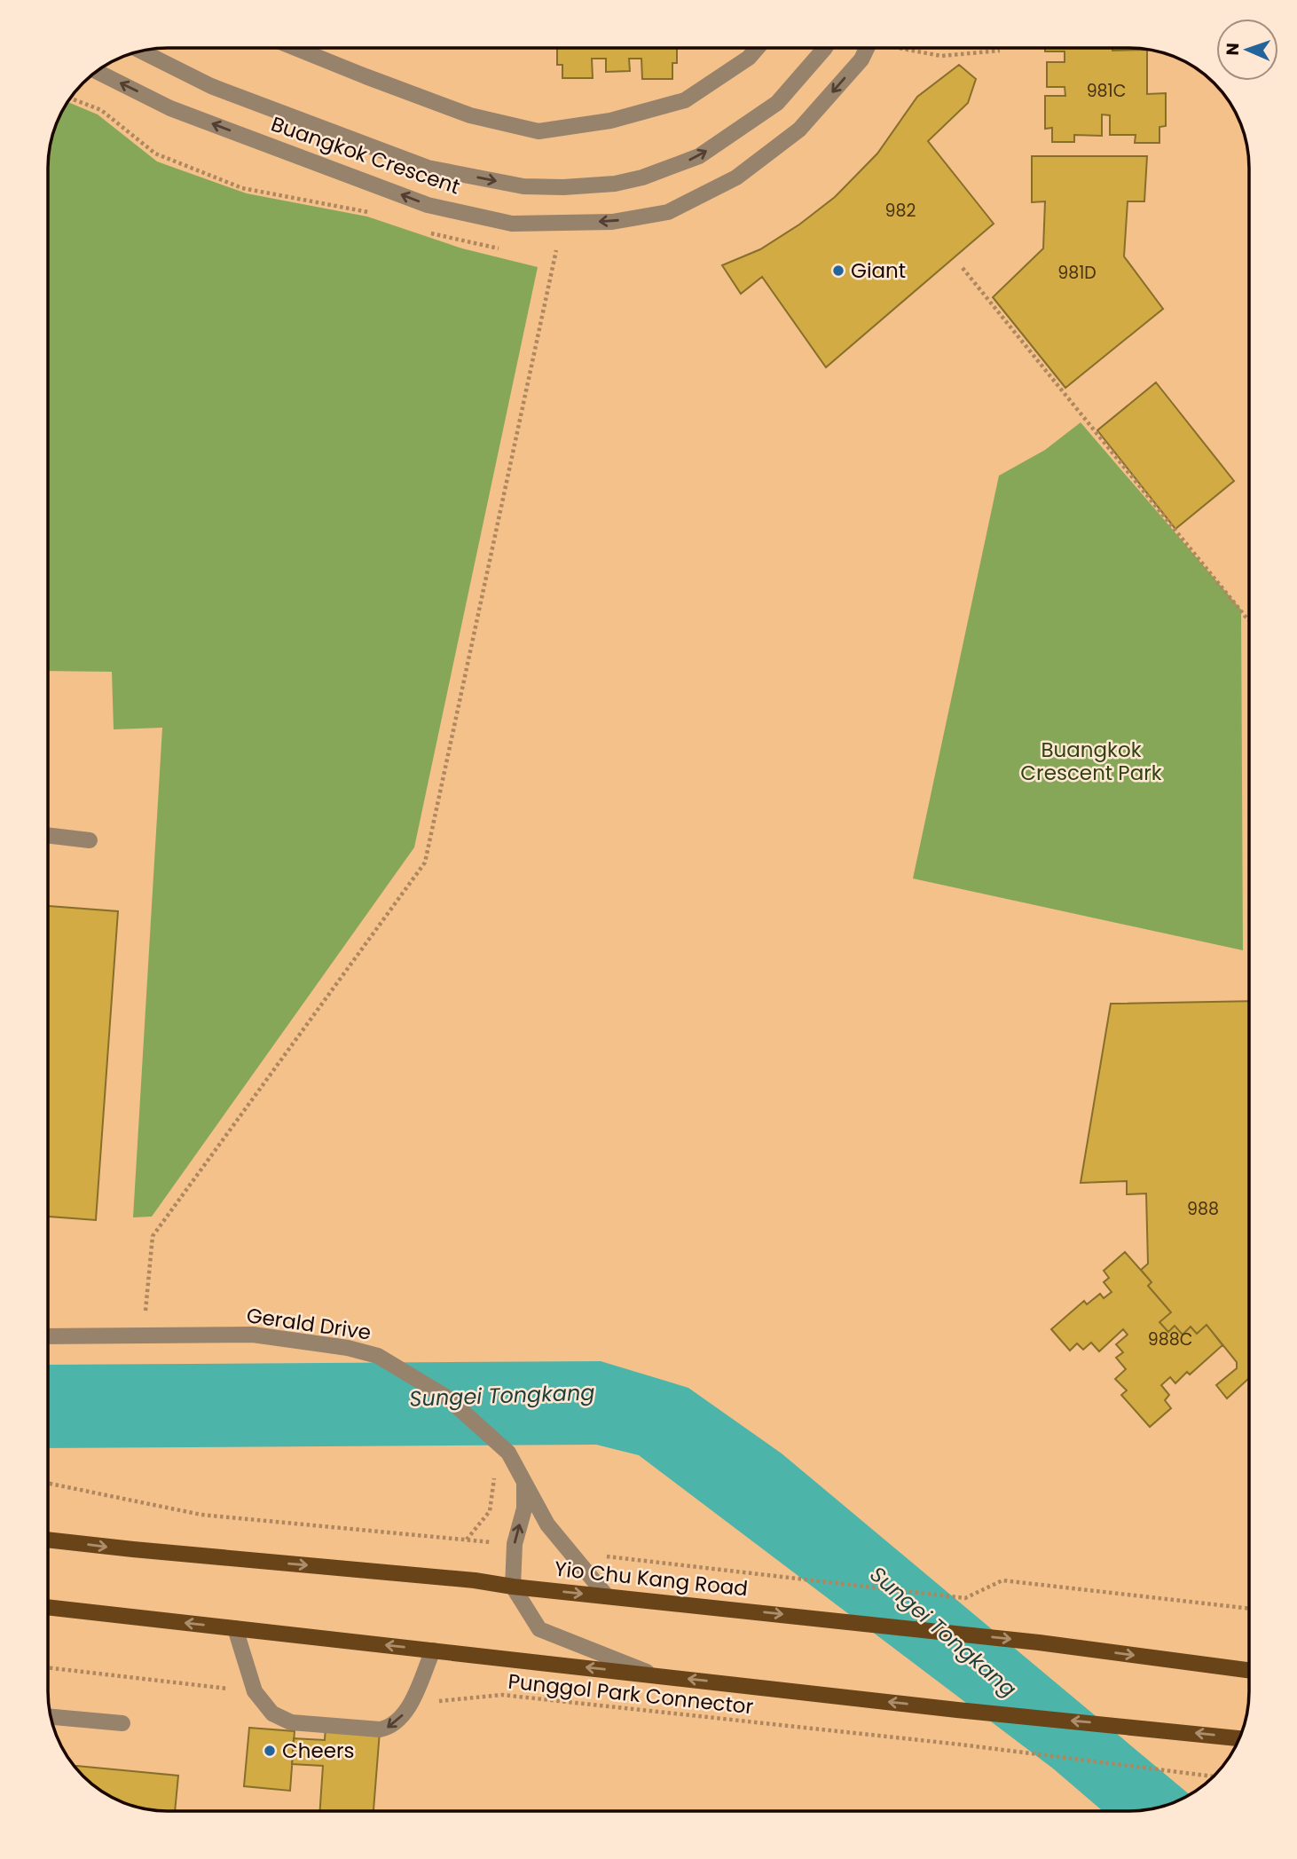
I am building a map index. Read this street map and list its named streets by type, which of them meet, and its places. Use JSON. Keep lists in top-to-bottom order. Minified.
{"streets":{"main road":["Yio Chu Kang Road"],"street":["Buangkok Crescent","Gerald Drive"],"path":["Punggol Park Connector"]},"crossings":[["Gerald Drive","Yio Chu Kang Road"]],"water":["Sungei Tongkang"],"parks":["Buangkok Crescent Park"],"places":["Giant","Cheers"],"house_numbers":["981C","982","981D","988","988C"],"north":"left"}
